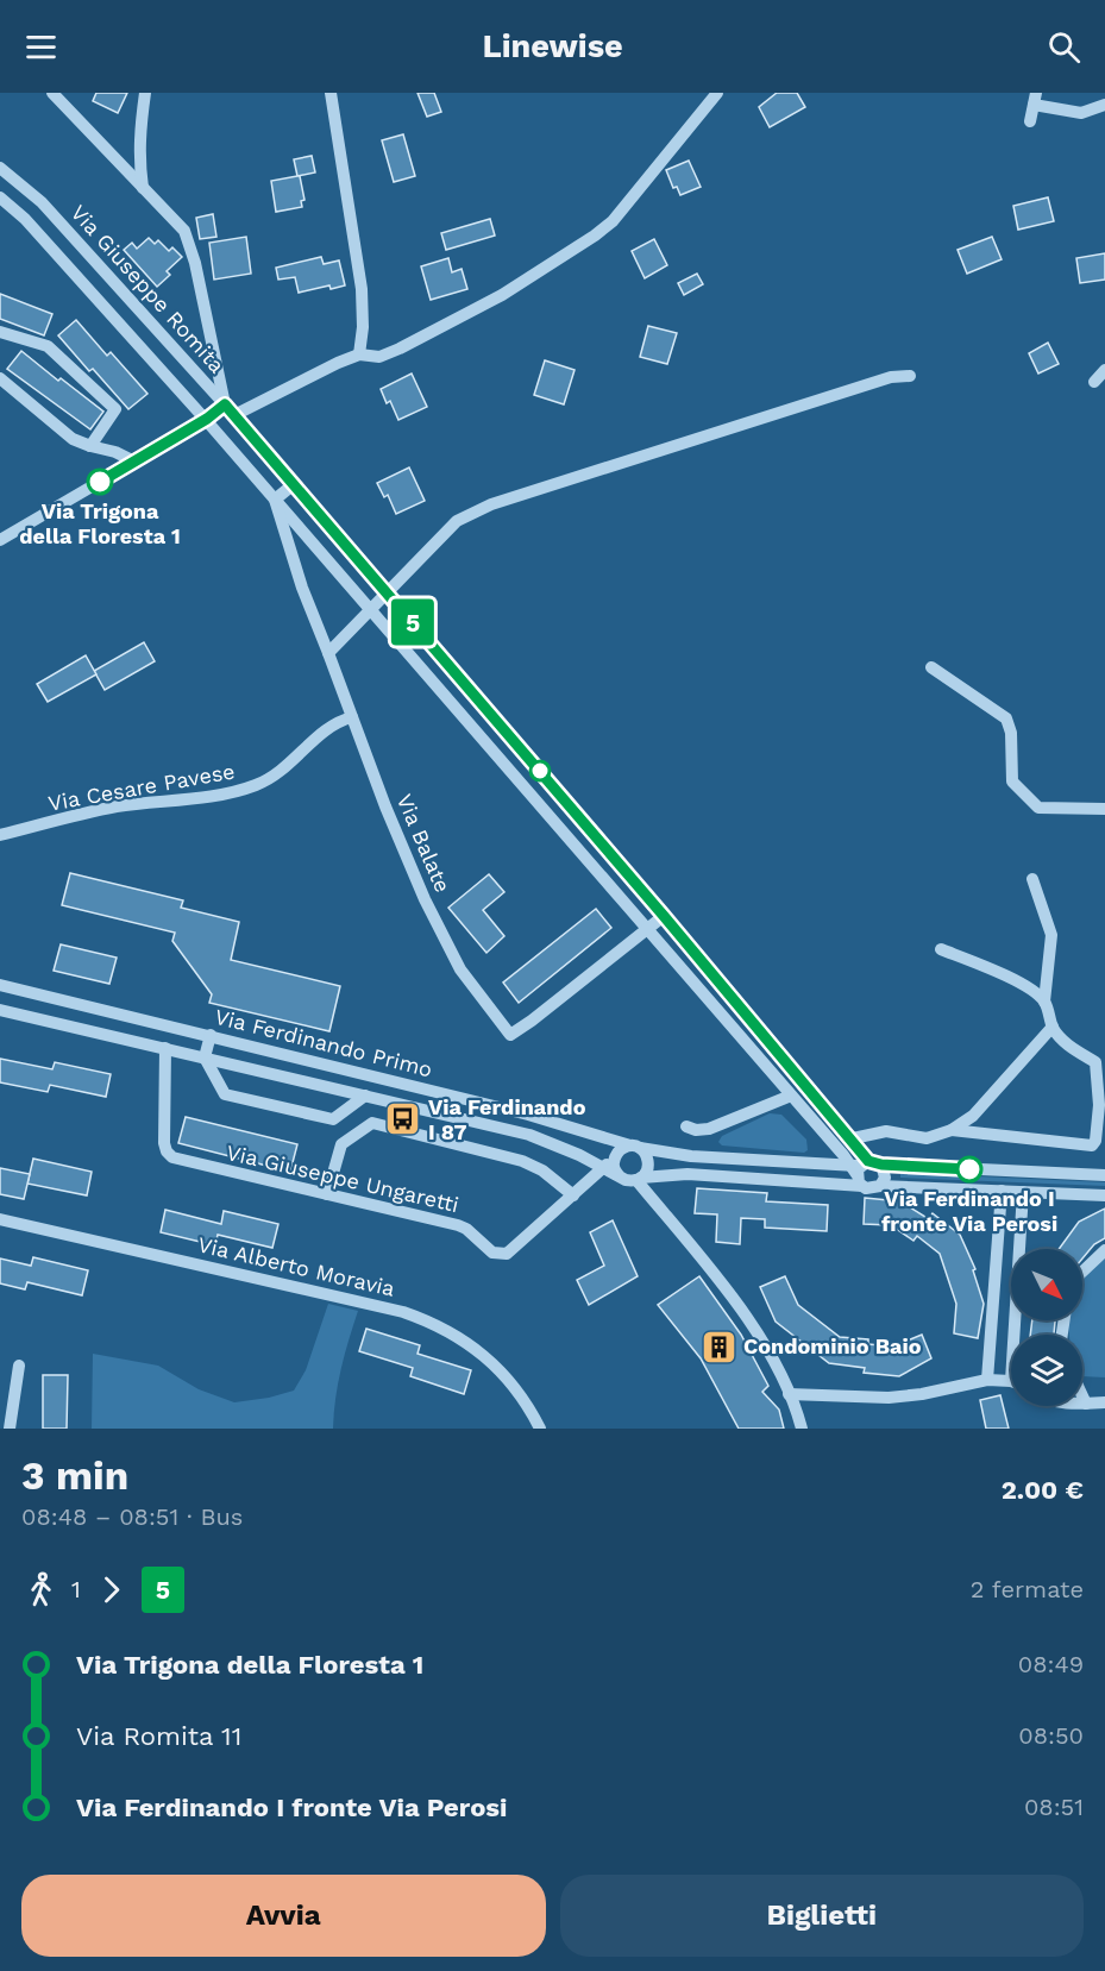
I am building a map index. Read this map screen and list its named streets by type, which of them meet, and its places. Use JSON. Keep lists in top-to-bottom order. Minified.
{"streets":{"street":["Via Giuseppe Romita","Via Cesare Pavese","Via Balate","Via Ferdinando Primo","Via Giuseppe Ungaretti","Via Alberto Moravia"]},"crossings":[["Via Giuseppe Romita","Via Balate"],["Via Giuseppe Romita","Via Ferdinando Primo"],["Via Cesare Pavese","Via Balate"],["Via Ferdinando Primo","Via Giuseppe Ungaretti"]],"places":{"other":["Via Trigona della Floresta 1","Via Ferdinando I fronte Via Perosi"],"bus stop":["Via Ferdinando I 87"],"building":["Condominio Baio"]},"lines":["bus line 5"],"north":"bottom right","page":{"header":"Linewise","on_map":"5","heading":["3 min","08:48 – 08:51 · Bus","2.00 €"],"legs":["1","5","2 fermate"],"list":[{"name":"Via Trigona della Floresta 1","value":"08:49"},{"name":"Via Romita 11","value":"08:50"},{"name":"Via Ferdinando I fronte Via Perosi","value":"08:51"}],"buttons":["Avvia","Biglietti"]}}
